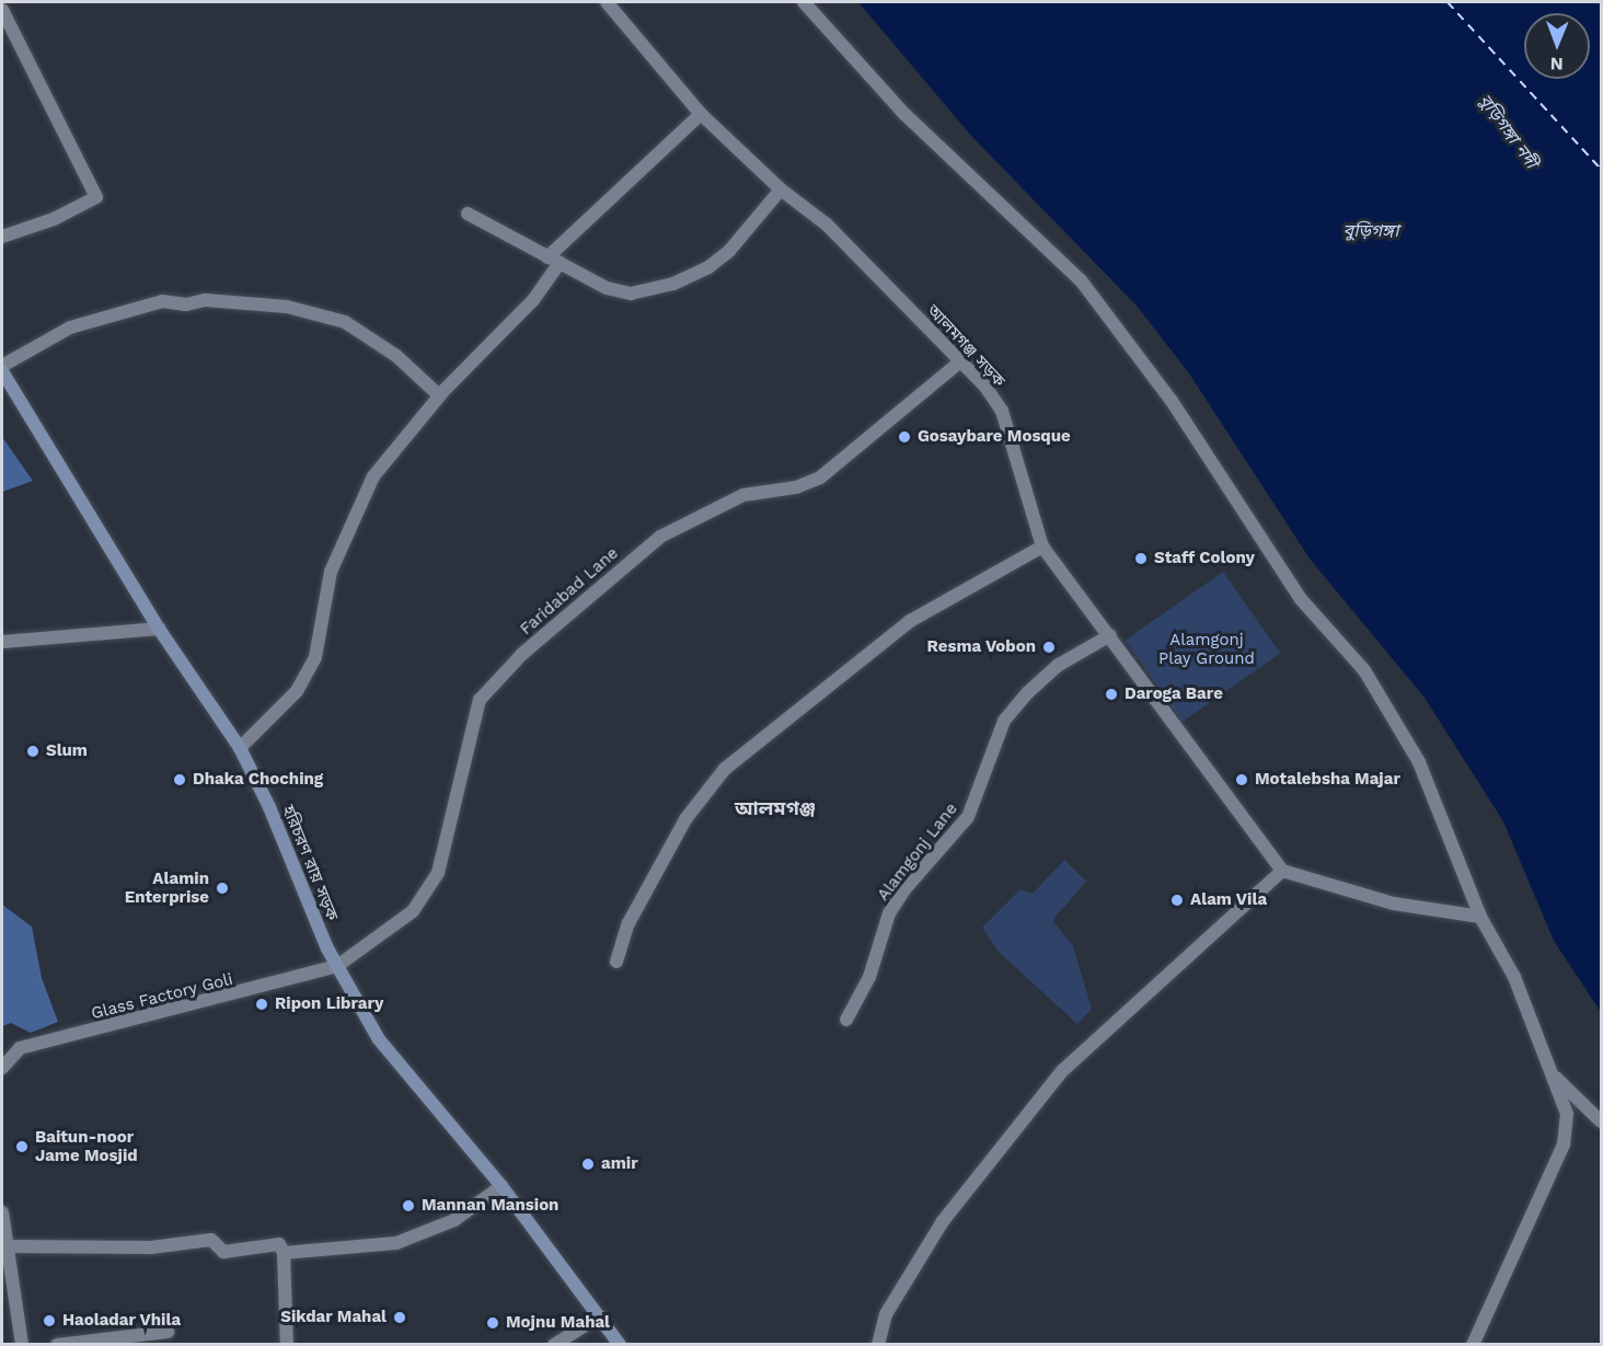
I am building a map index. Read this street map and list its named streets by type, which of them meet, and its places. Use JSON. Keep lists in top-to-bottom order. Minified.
{"streets":{"main road":["হরিচরণ রায় সড়ক"],"street":["আলমগঞ্জ সড়ক","Faridabad Lane","Alamgonj Lane","Glass Factory Goli"]},"crossings":[["আলমগঞ্জ সড়ক","Faridabad Lane"],["আলমগঞ্জ সড়ক","Alamgonj Lane"],["Faridabad Lane","হরিচরণ রায় সড়ক"],["Faridabad Lane","Glass Factory Goli"],["হরিচরণ রায় সড়ক","Glass Factory Goli"]],"districts":["আলমগঞ্জ"],"water":["বুড়িগঙ্গা নদী","বুড়িগঙ্গা"],"parks":["Alamgonj Play Ground"],"places":["Gosaybare Mosque","Staff Colony","Resma Vobon","Daroga Bare","Slum","Dhaka Choching","Motalebsha Majar","Alamin Enterprise","Alam Vila","Ripon Library","Baitun-noor Jame Mosjid","amir","Mannan Mansion","Sikdar Mahal","Haoladar Vhila","Mojnu Mahal"],"north":"bottom"}
